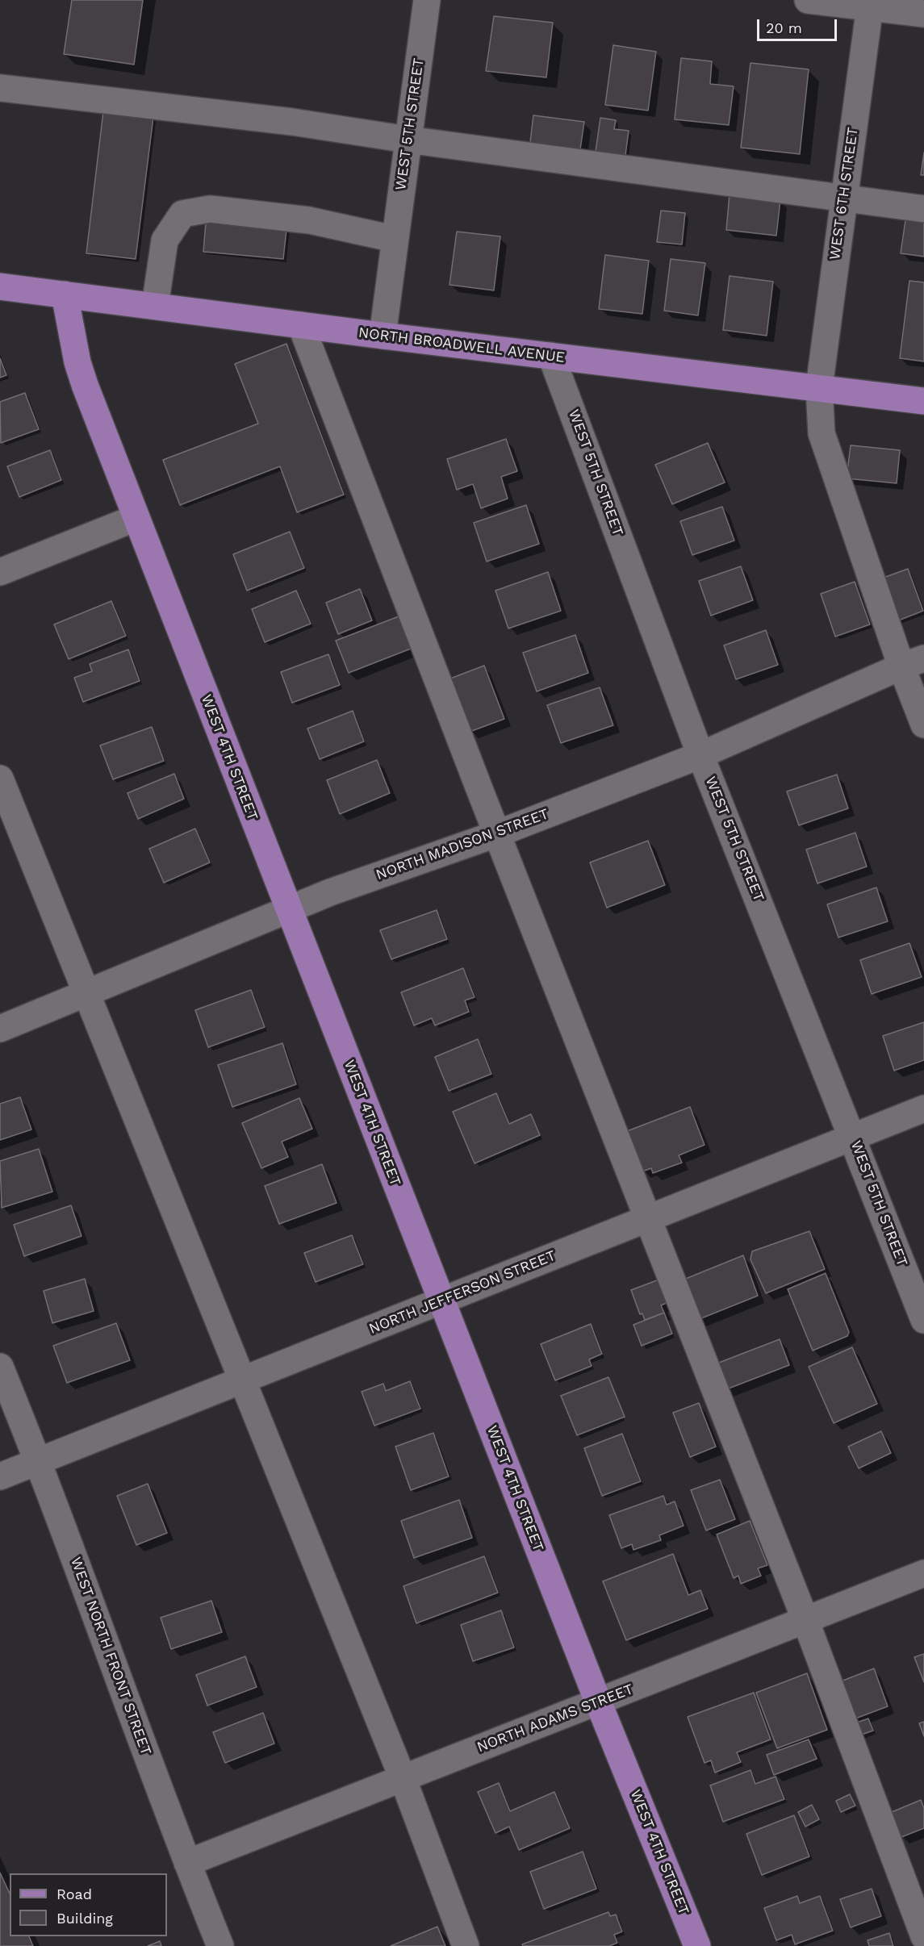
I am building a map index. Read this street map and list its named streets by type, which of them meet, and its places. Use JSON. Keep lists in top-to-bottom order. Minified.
{"streets":{"main road":["NORTH BROADWELL AVENUE","WEST 4TH STREET"],"street":["WEST 5TH STREET","WEST 6TH STREET","NORTH MADISON STREET","NORTH JEFFERSON STREET","WEST NORTH FRONT STREET","NORTH ADAMS STREET"]},"crossings":[["WEST 5TH STREET","NORTH BROADWELL AVENUE"],["WEST 5TH STREET","NORTH MADISON STREET"],["WEST 5TH STREET","NORTH JEFFERSON STREET"],["WEST 6TH STREET","NORTH BROADWELL AVENUE"],["WEST 6TH STREET","NORTH MADISON STREET"],["NORTH BROADWELL AVENUE","WEST 4TH STREET"],["WEST 4TH STREET","NORTH MADISON STREET"],["WEST 4TH STREET","NORTH JEFFERSON STREET"],["WEST 4TH STREET","NORTH ADAMS STREET"],["NORTH JEFFERSON STREET","WEST NORTH FRONT STREET"],["WEST NORTH FRONT STREET","NORTH ADAMS STREET"]],"legend":["Road","Building"],"scale_bar":"20 m"}
